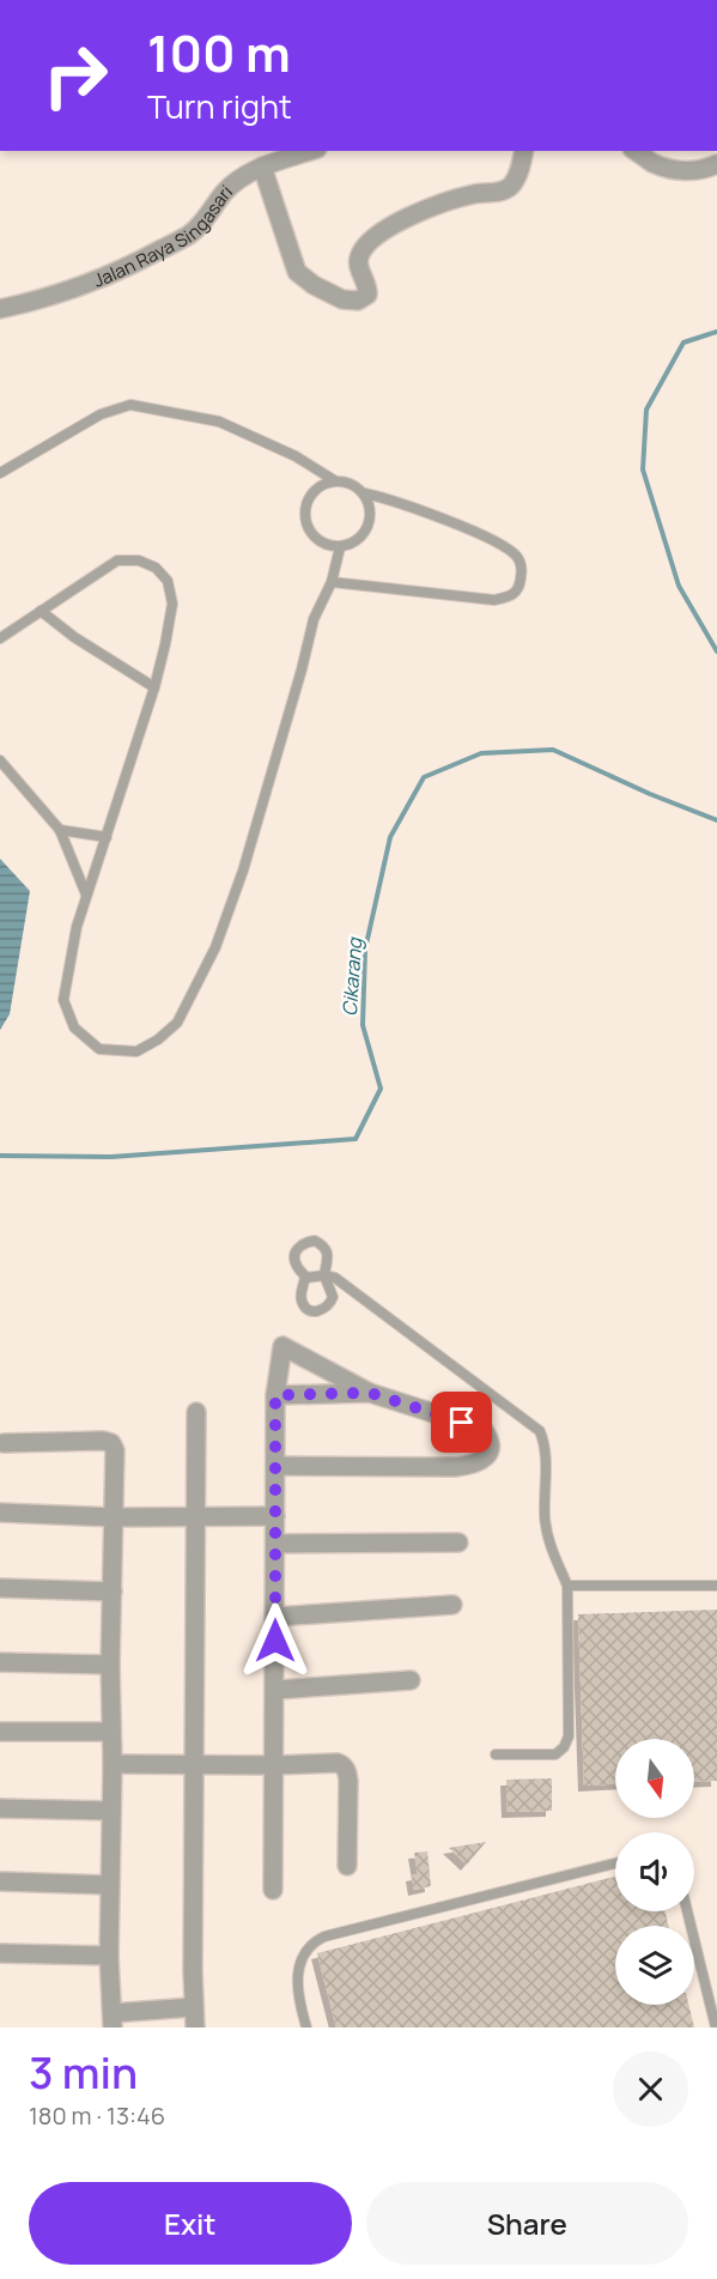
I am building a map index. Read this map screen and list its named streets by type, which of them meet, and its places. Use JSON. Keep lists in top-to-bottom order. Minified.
{"streets":{"street":["Jalan Raya Singasari"]},"water":["Cikarang"],"north":"bottom","page":{"turn":["100 m","Turn right"],"heading":["3 min","180 m · 13:46"],"buttons":["Exit","Share"]}}
